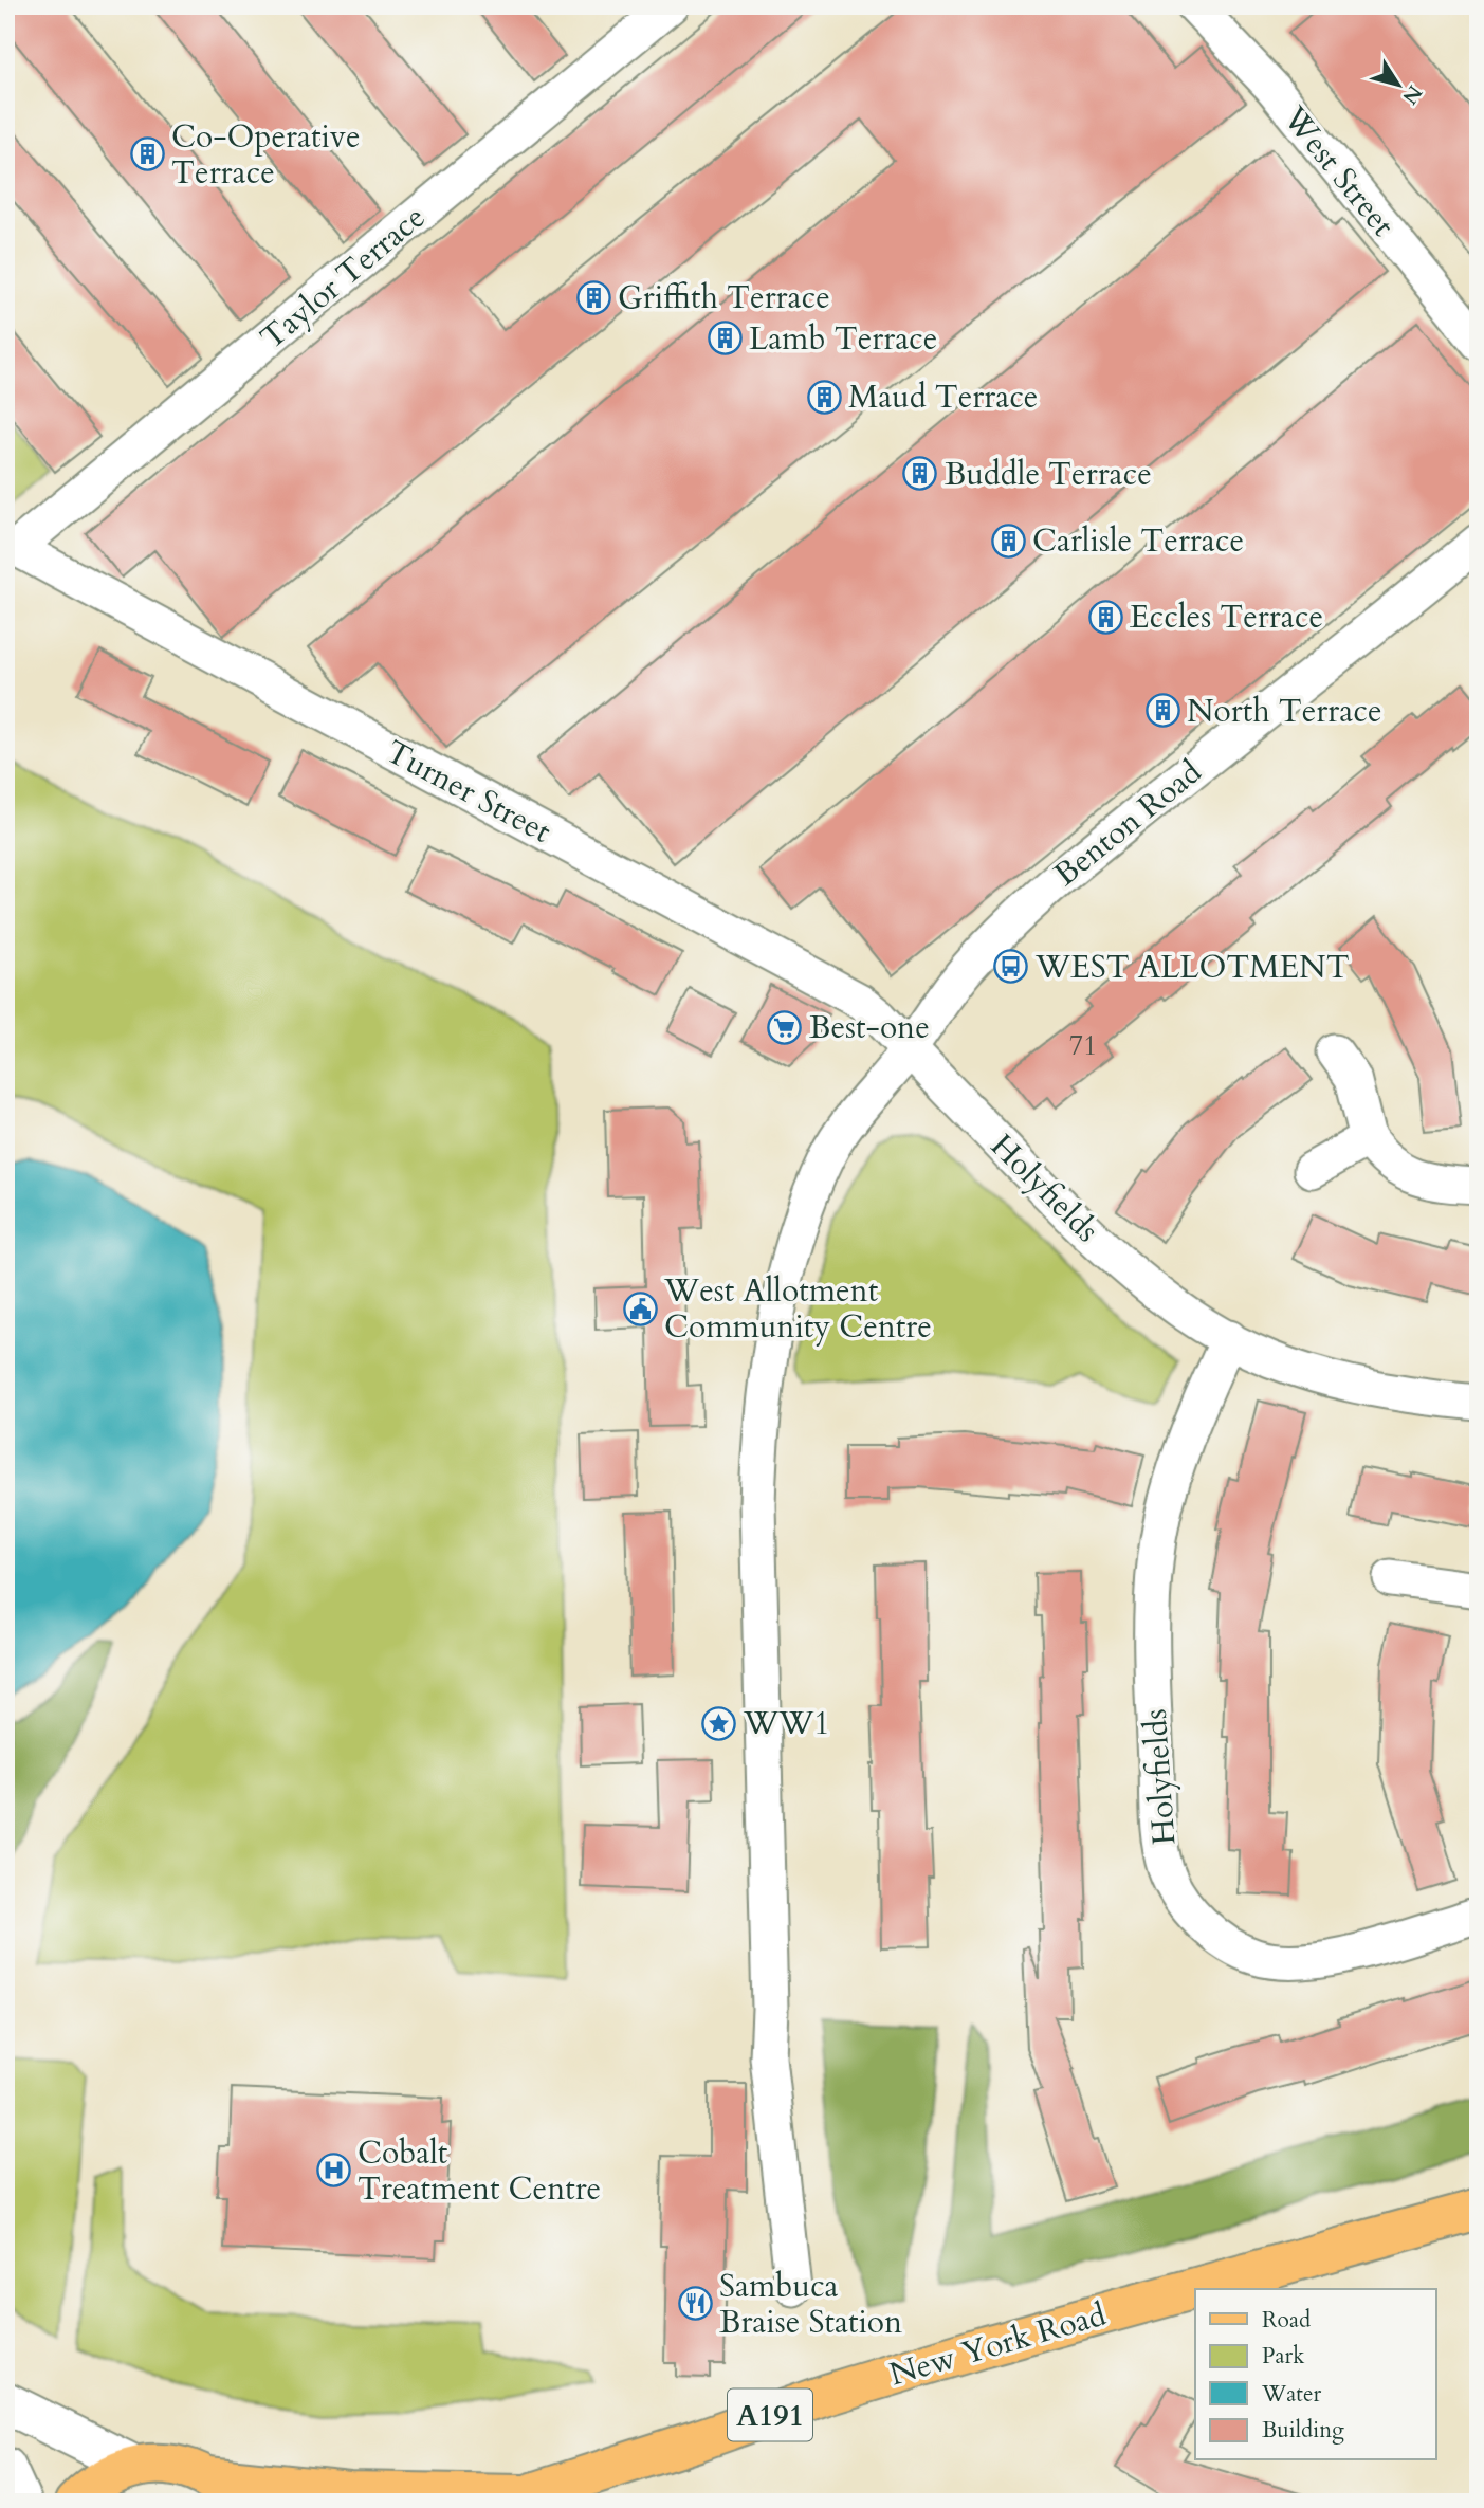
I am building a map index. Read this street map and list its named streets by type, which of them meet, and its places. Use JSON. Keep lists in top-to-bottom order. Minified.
{"streets":{"main road":["New York Road","A191"],"street":["West Street","Taylor Terrace","Turner Street","Benton Road","Holyfields"]},"crossings":[["Taylor Terrace","Turner Street"],["Turner Street","Benton Road"],["Turner Street","Holyfields"],["Benton Road","Holyfields"]],"places":{"building":["Co-Operative Terrace","Griffith Terrace","Lamb Terrace","Maud Terrace","Buddle Terrace","Carlisle Terrace","Eccles Terrace","North Terrace"],"bus stop":["WEST ALLOTMENT"],"supermarket":["Best-one"],"public building":["West Allotment Community Centre"],"place":["WW1"],"hospital":["Cobalt Treatment Centre"],"restaurant":["Sambuca Braise Station"]},"house_numbers":["71"],"legend":["Road","Park","Water","Building"],"north":"bottom right"}
